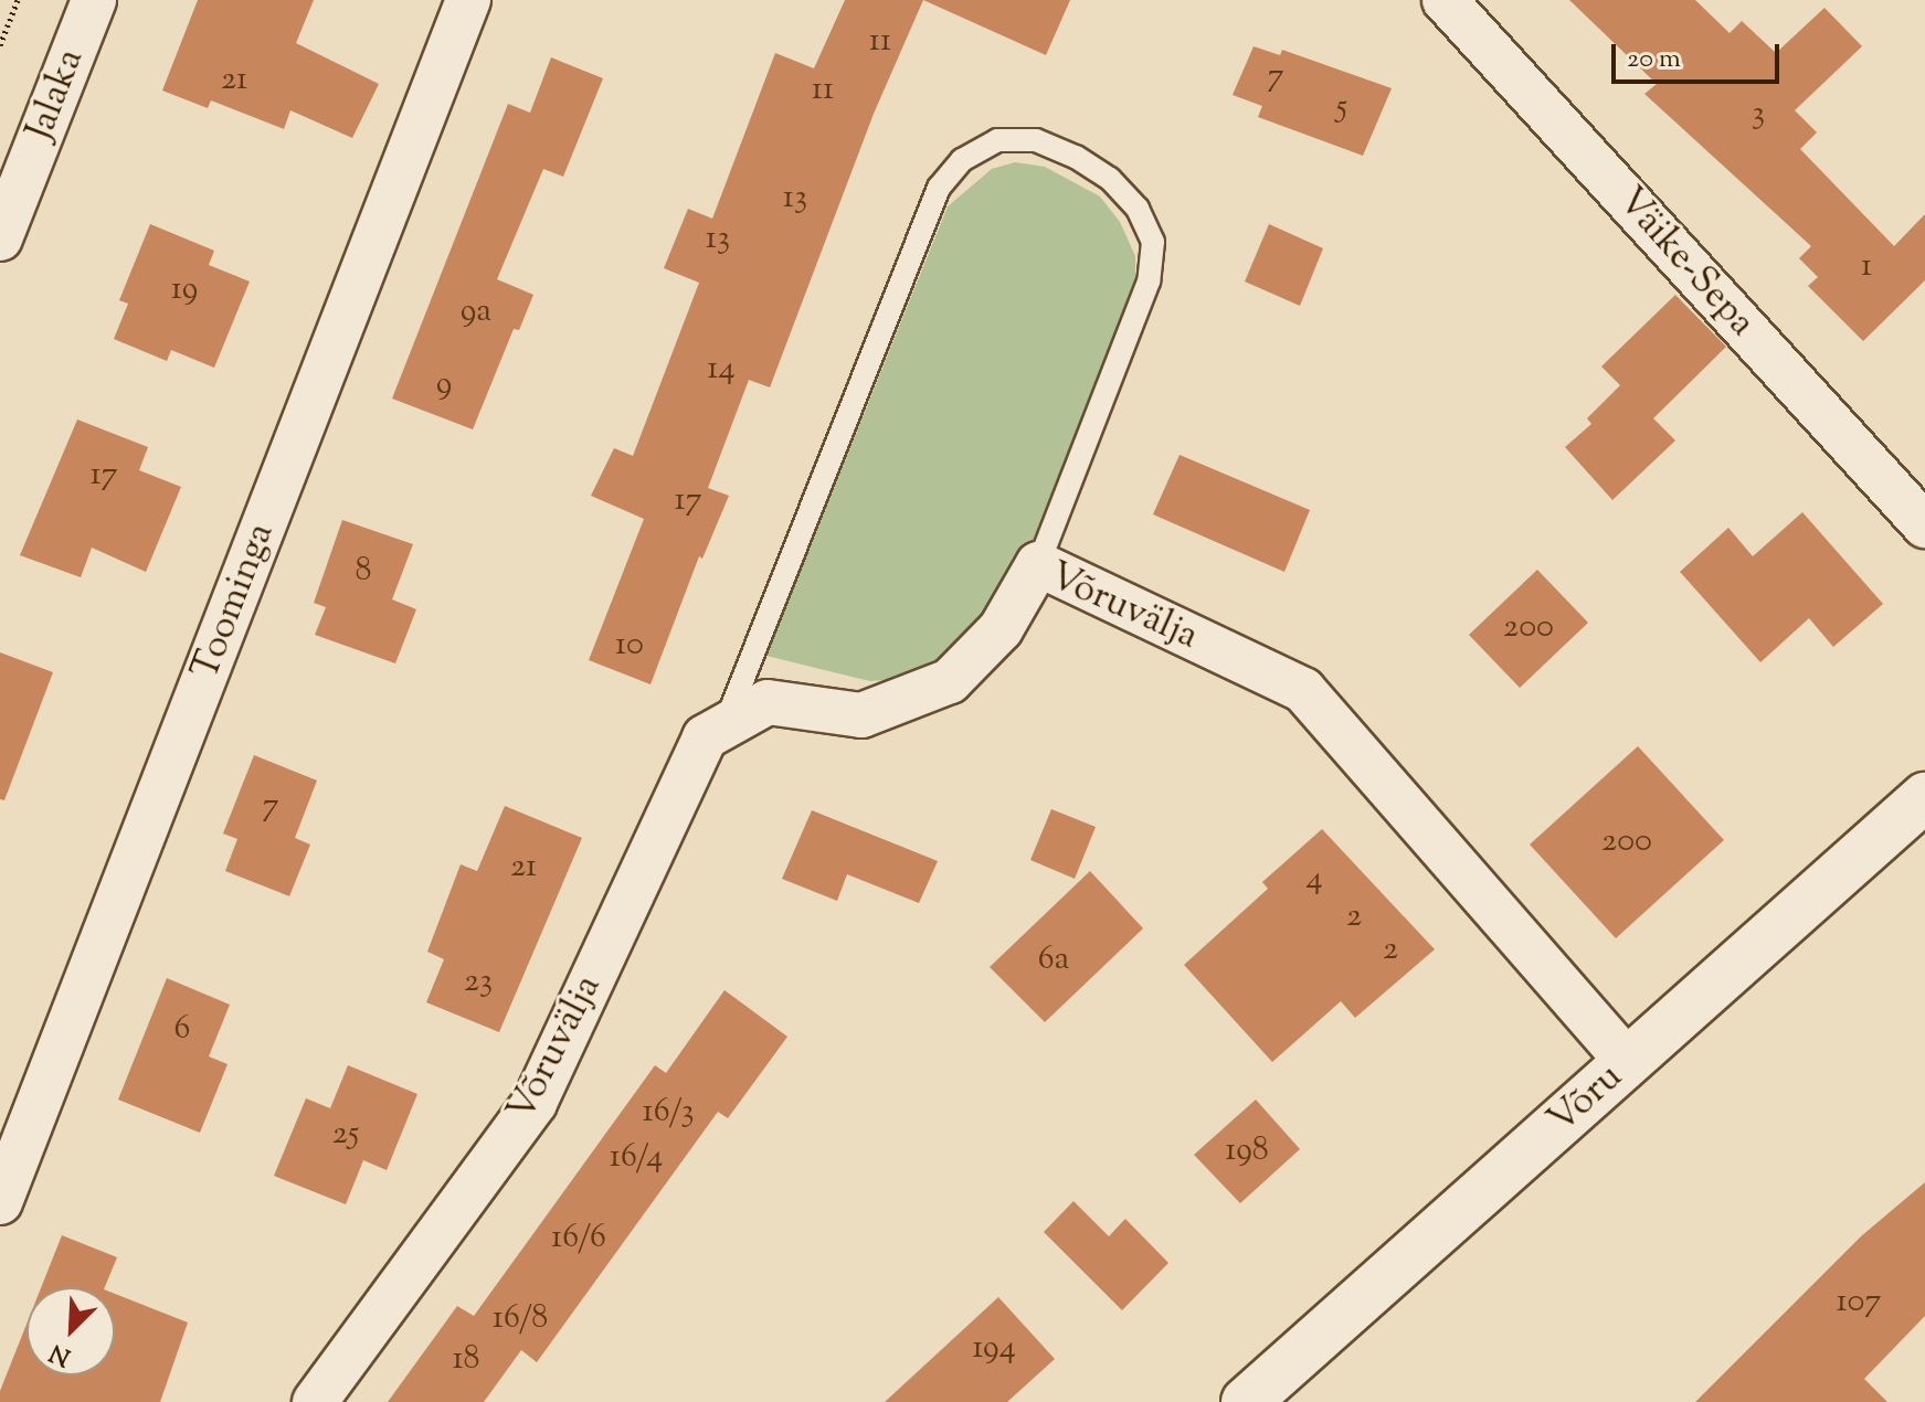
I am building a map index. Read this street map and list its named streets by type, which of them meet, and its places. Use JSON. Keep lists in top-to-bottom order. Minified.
{"streets":{"main road":["Võru"],"street":["Jalaka","Väike-Sepa","Toominga","Võruvälja"]},"crossings":[["Võruvälja","Võru"]],"house_numbers":["11","7","21","11","5","3","13","13","1","19","9a","14","9","17","17","8","200","10","7","200","21","4","2","2","6a","23","6","16/3","25","198","16/4","16/6","107","16/8","194","18"],"scale_bar":"20 m","north":"bottom left"}
